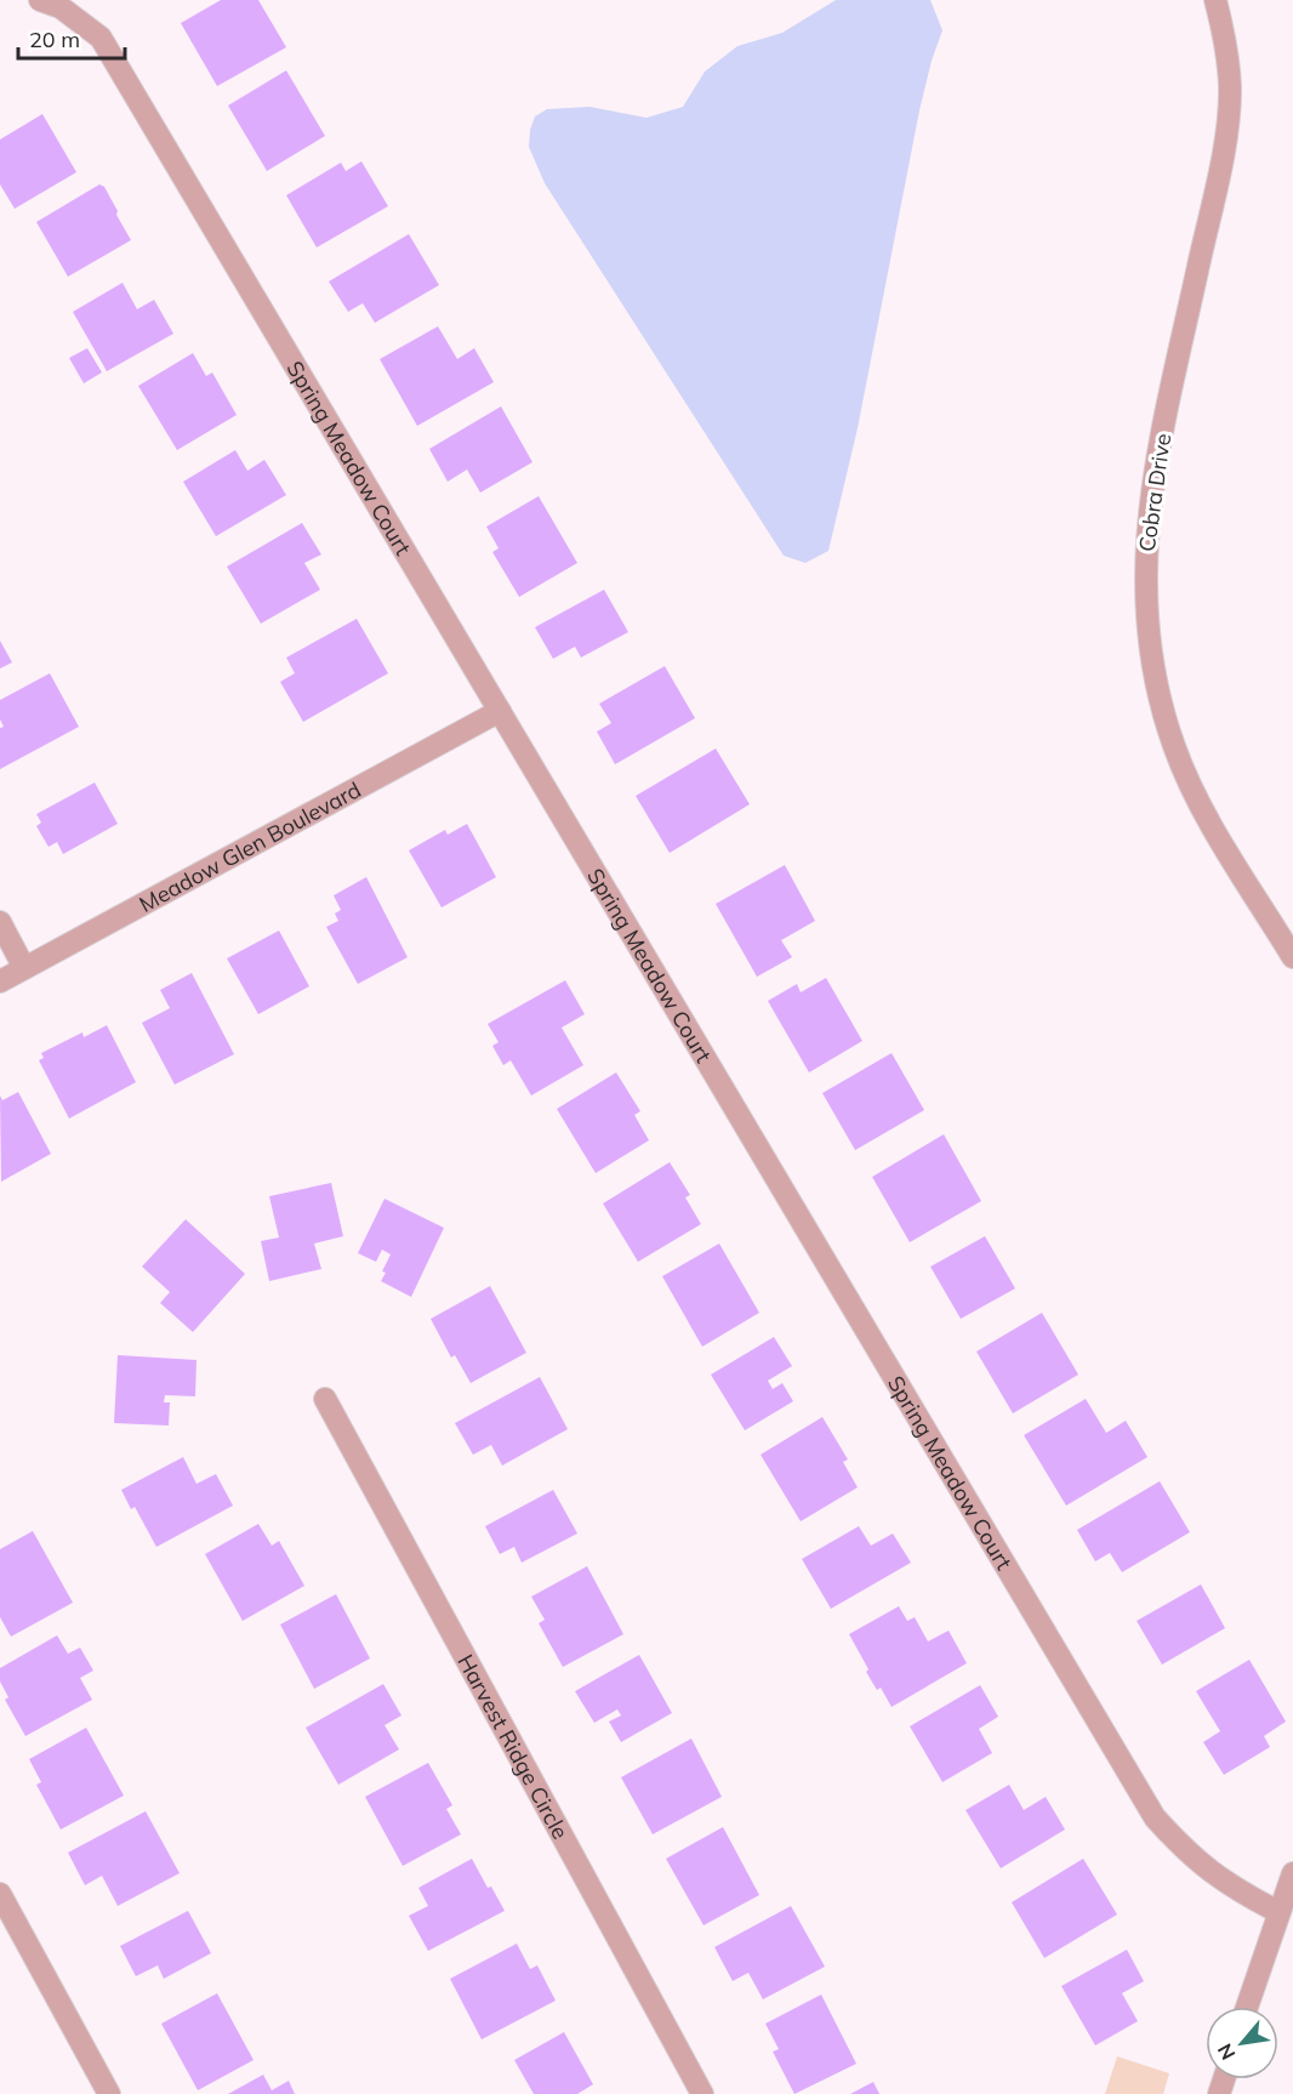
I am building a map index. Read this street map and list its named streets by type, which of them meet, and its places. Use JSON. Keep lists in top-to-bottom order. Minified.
{"streets":{"street":["Spring Meadow Court","Cobra Drive","Meadow Glen Boulevard","Harvest Ridge Circle"]},"crossings":[["Spring Meadow Court","Meadow Glen Boulevard"]],"scale_bar":"20 m","north":"bottom left"}
